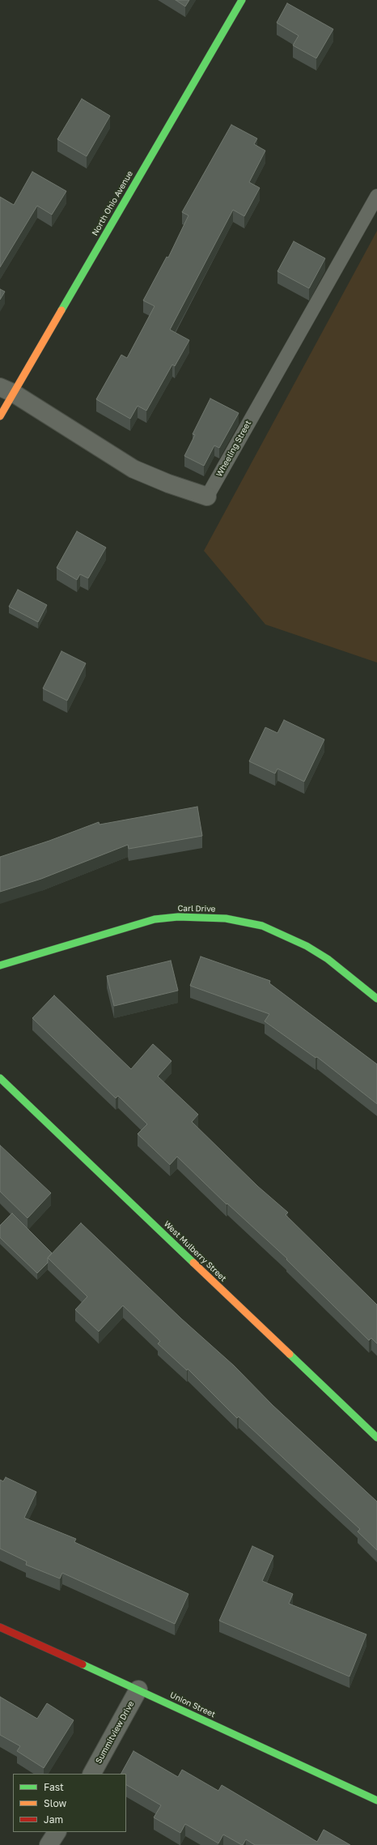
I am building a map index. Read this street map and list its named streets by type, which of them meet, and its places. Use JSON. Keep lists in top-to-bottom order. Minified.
{"streets":{"street":["North Ohio Avenue","Wheeling Street","Carl Drive","West Mulberry Street","Union Street","Summitview Drive"]},"crossings":[["North Ohio Avenue","Wheeling Street"],["Union Street","Summitview Drive"]],"legend":["Fast","Slow","Jam"]}
